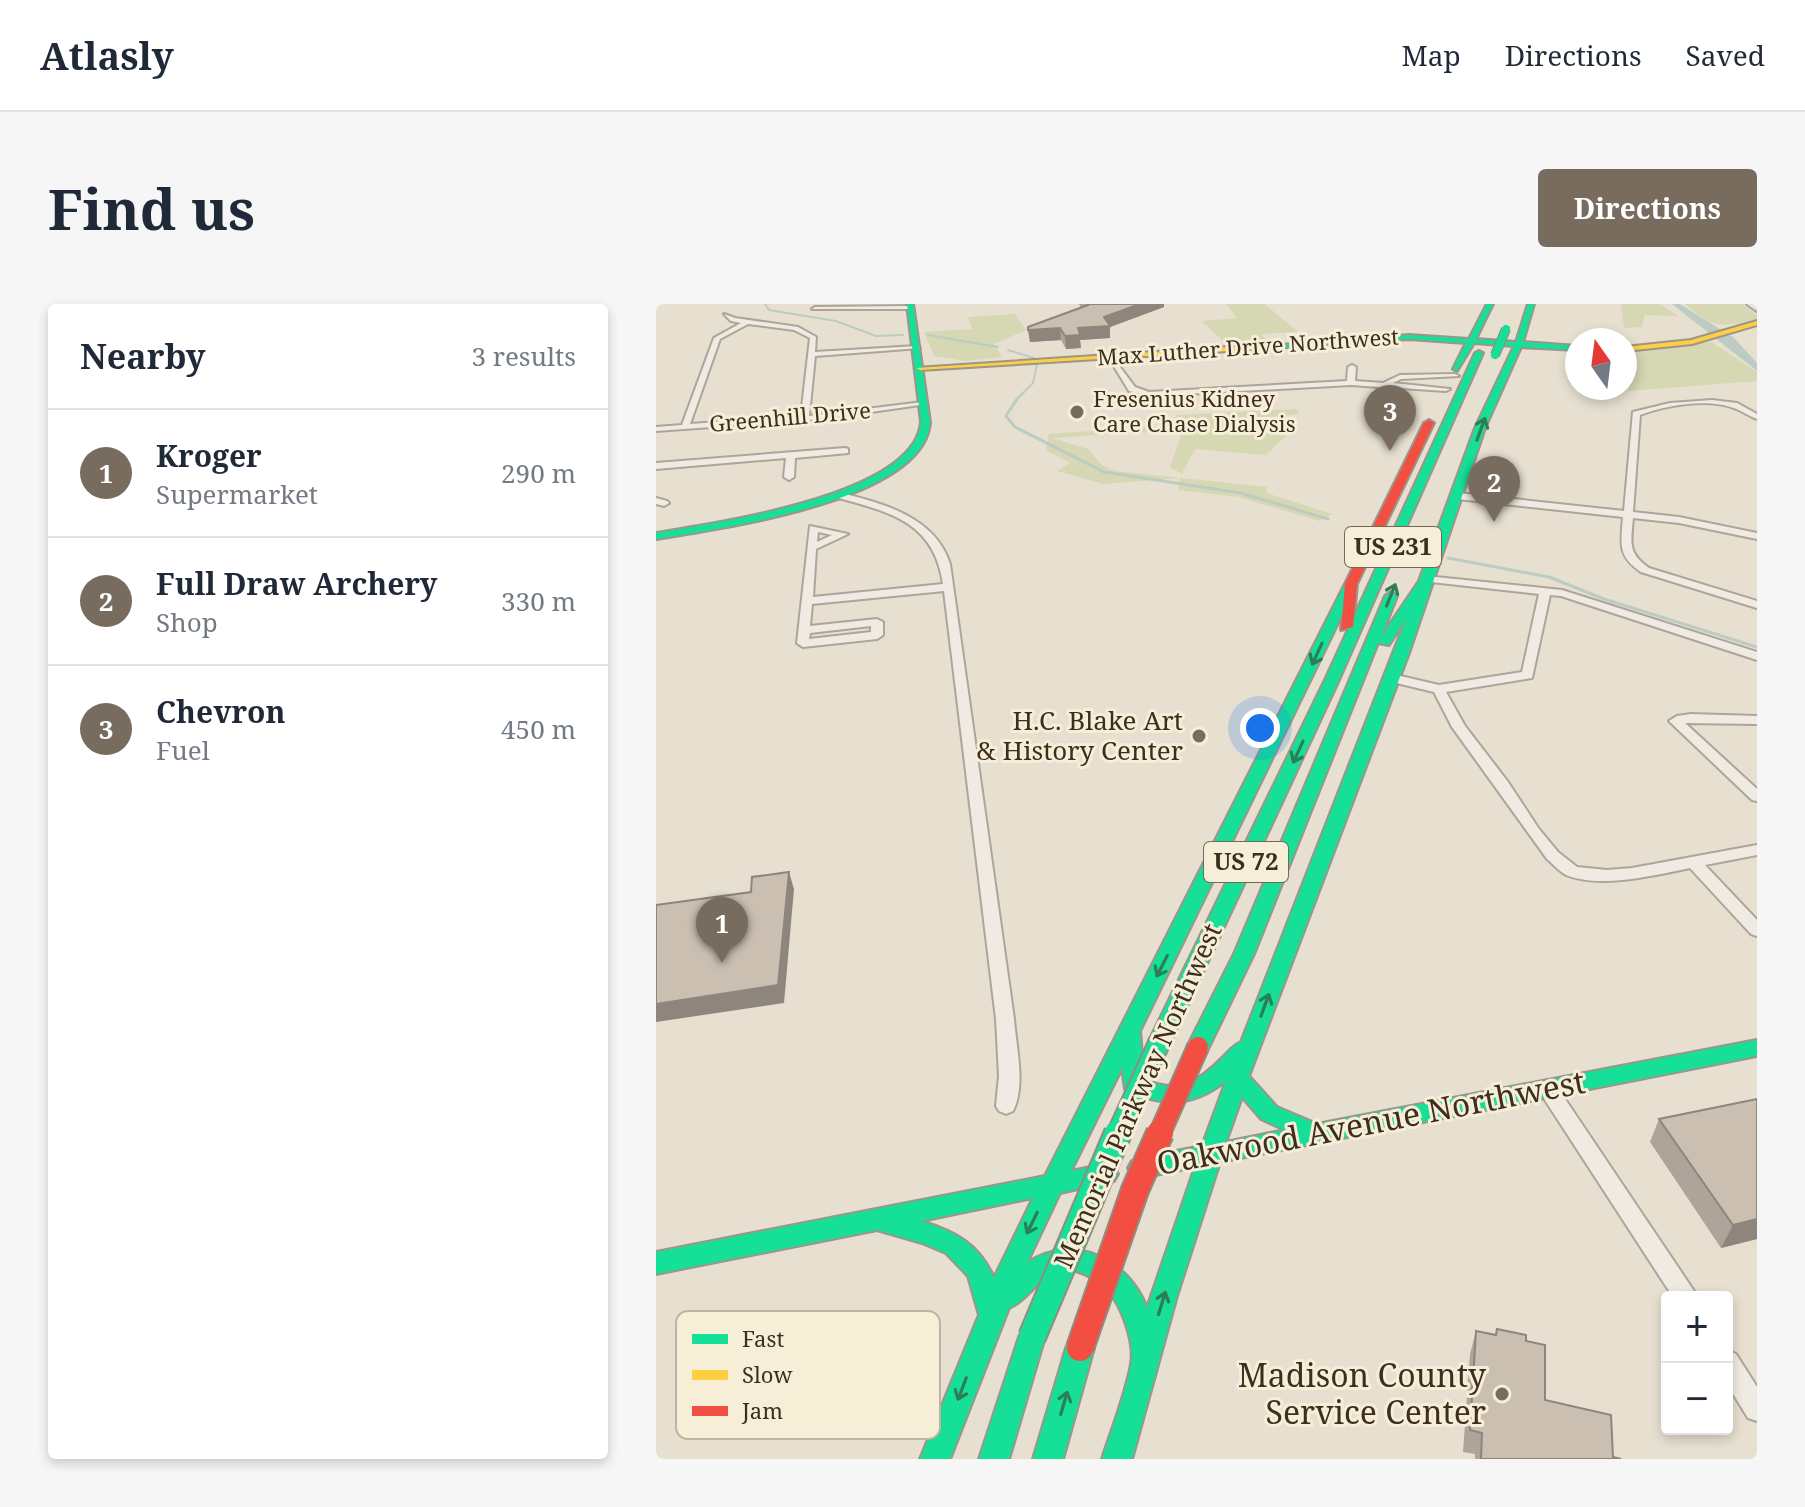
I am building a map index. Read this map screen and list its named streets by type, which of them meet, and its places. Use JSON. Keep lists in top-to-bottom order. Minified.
{"streets":{"main road":["Max Luther Drive Northwest","US 231","US 72","Memorial Parkway Northwest","Oakwood Avenue Northwest"],"street":["Greenhill Drive"]},"crossings":[["Max Luther Drive Northwest","US 72"],["Max Luther Drive Northwest","Memorial Parkway Northwest"],["US 72","Memorial Parkway Northwest"]],"places":["Fresenius Kidney Care Chase Dialysis","H.C. Blake Art & History Center","Madison County Service Center"],"legend":["Fast","Slow","Jam"],"north":"top","page":{"header":"Atlasly","nav":["Map","Directions","Saved"],"buttons":"Directions","title":"Find us","heading":["Nearby","3 results"],"pins":["3","2","1"],"list":[{"mark":"1","name":"Kroger","note":"Supermarket","value":"290 m"},{"mark":"2","name":"Full Draw Archery","note":"Shop","value":"330 m"},{"mark":"3","name":"Chevron","note":"Fuel","value":"450 m"}],"map_buttons":["+","−"]}}
